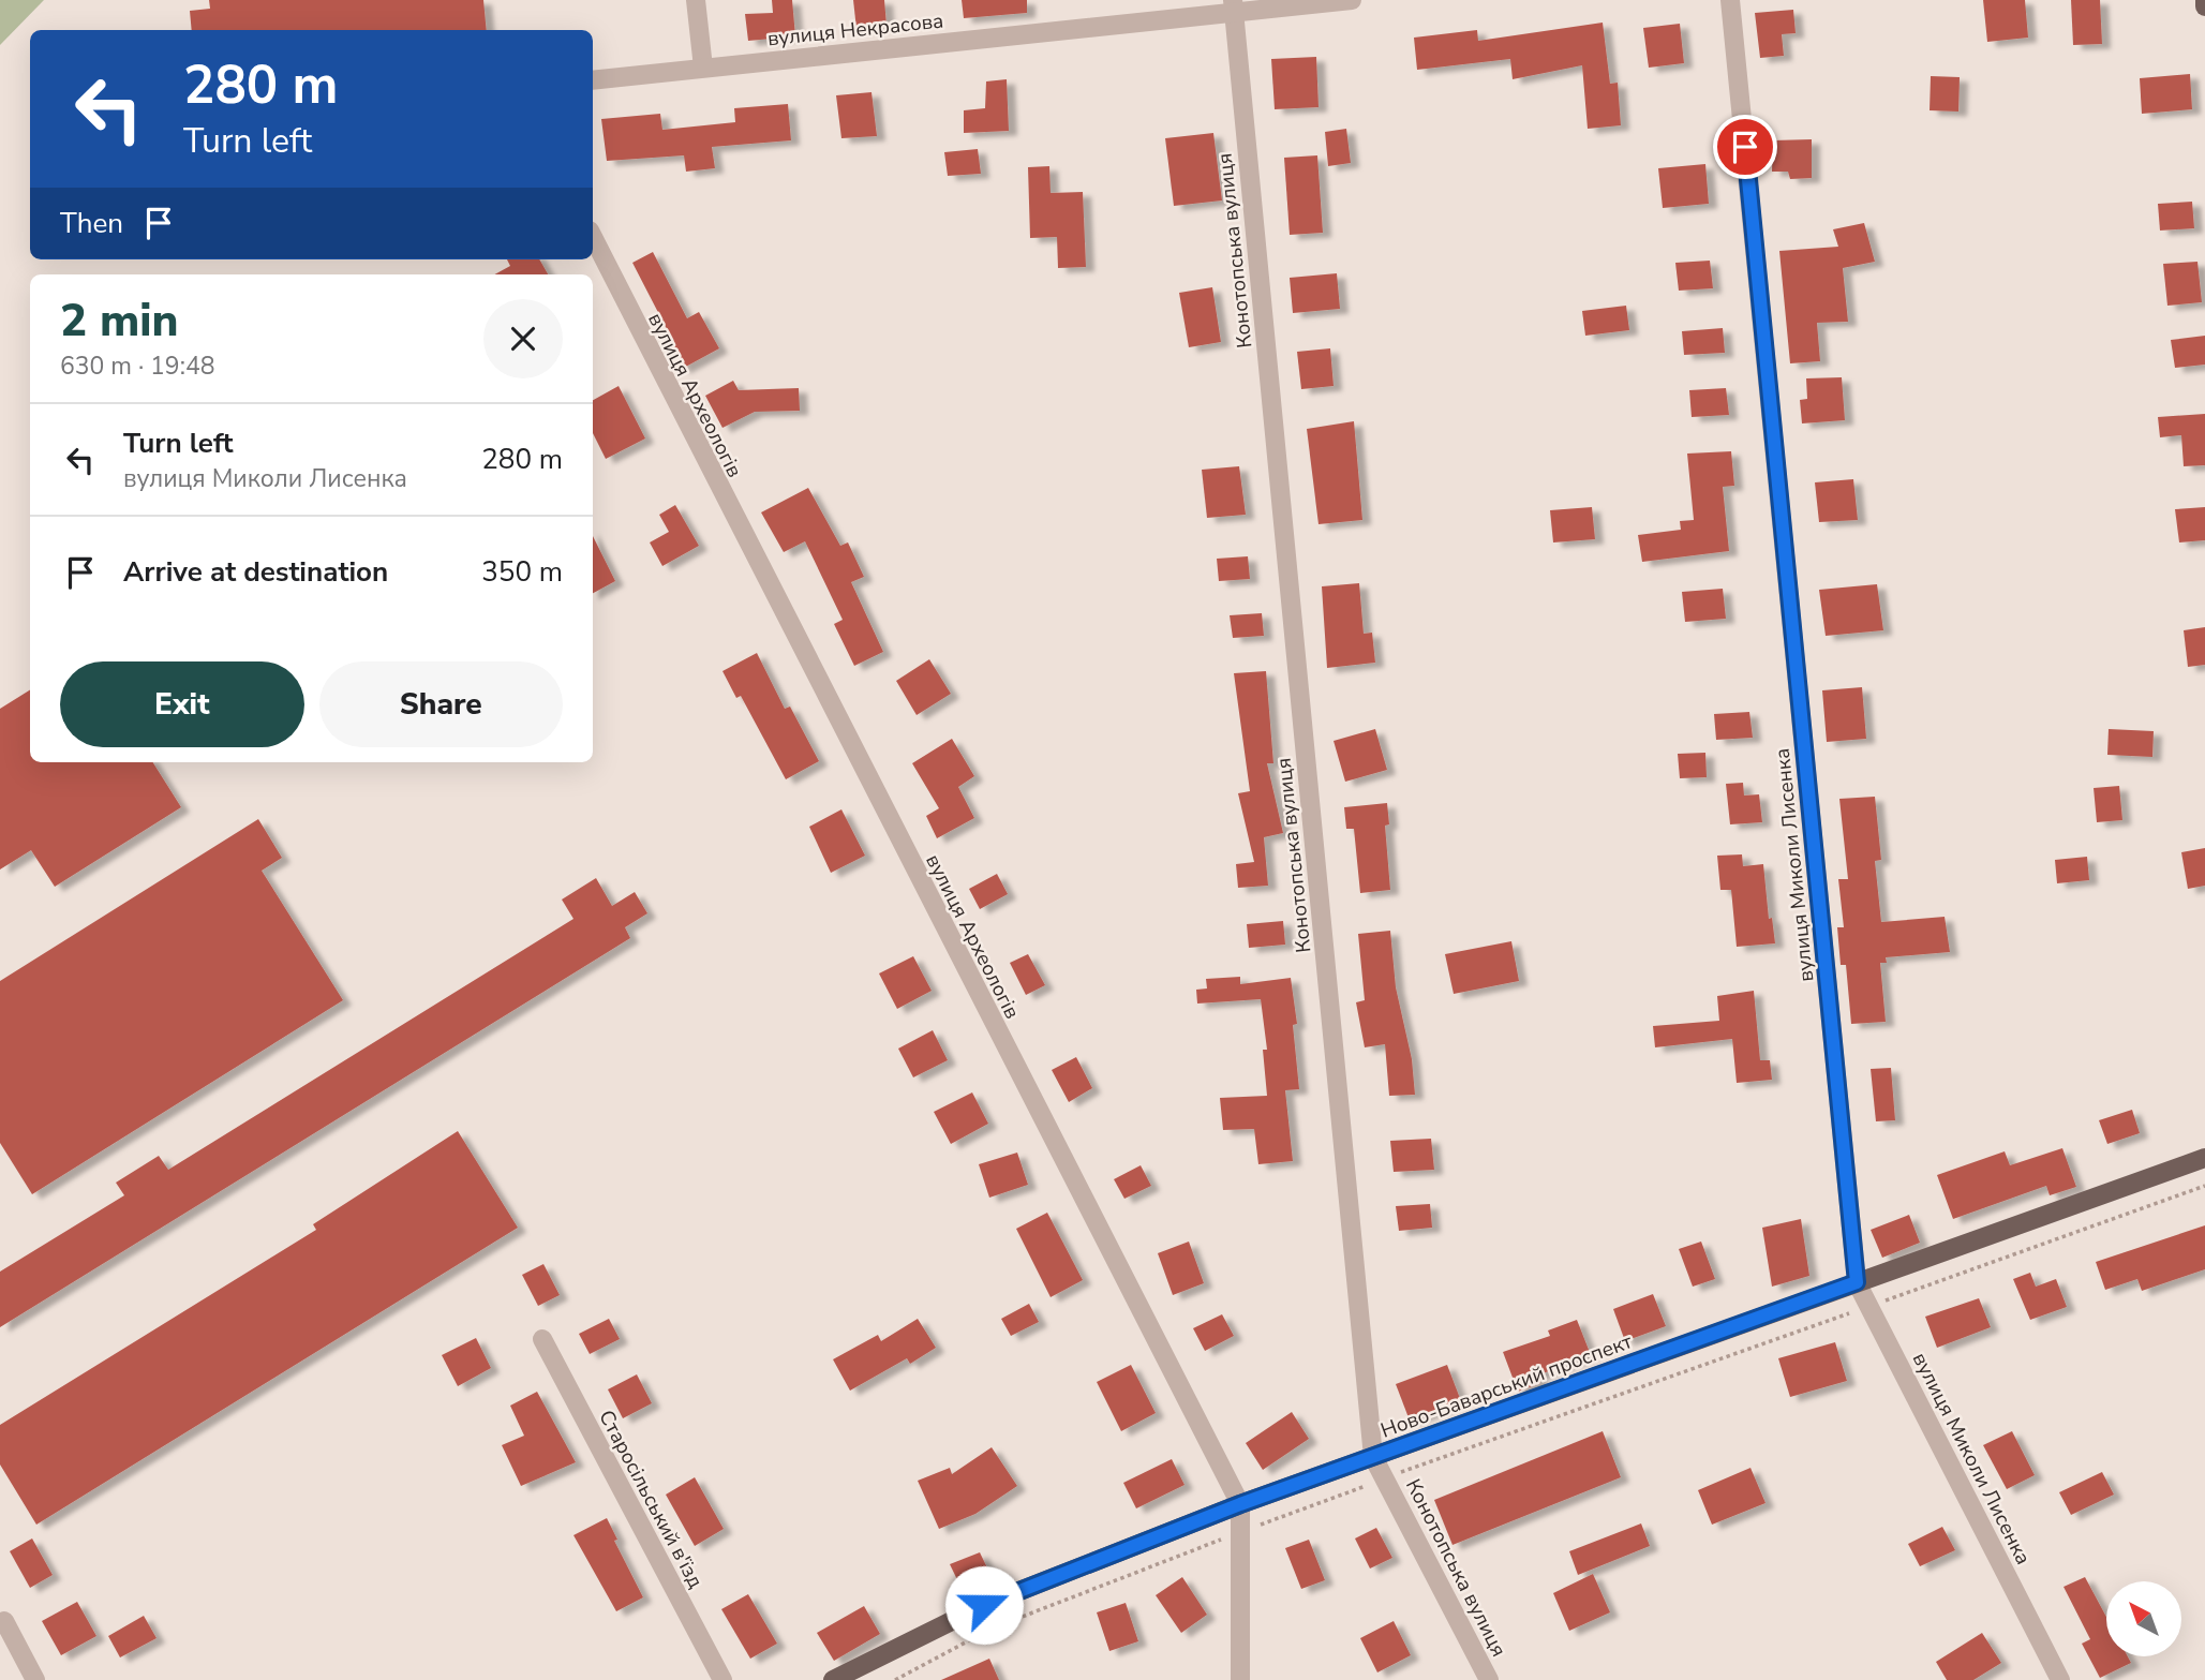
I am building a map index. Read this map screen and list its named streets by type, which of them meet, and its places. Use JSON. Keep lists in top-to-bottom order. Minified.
{"streets":{"main road":["Ново-Баварський проспект"],"street":["вулиця Некрасова","Конотопська вулиця","вулиця Археологів","вулиця Миколи Лисенка","Старосільський в'їзд"]},"crossings":[["вулиця Некрасова","Конотопська вулиця"],["Конотопська вулиця","Ново-Баварський проспект"],["вулиця Археологів","Ново-Баварський проспект"],["вулиця Миколи Лисенка","Ново-Баварський проспект"]],"north":"top left","page":{"turn":["280 m","Turn left"],"then":"Then","heading":["2 min","630 m · 19:48"],"list":[{"name":"Turn left","note":"вулиця Миколи Лисенка","value":"280 m"},{"name":"Arrive at destination","value":"350 m"}],"buttons":["Exit","Share"]}}
